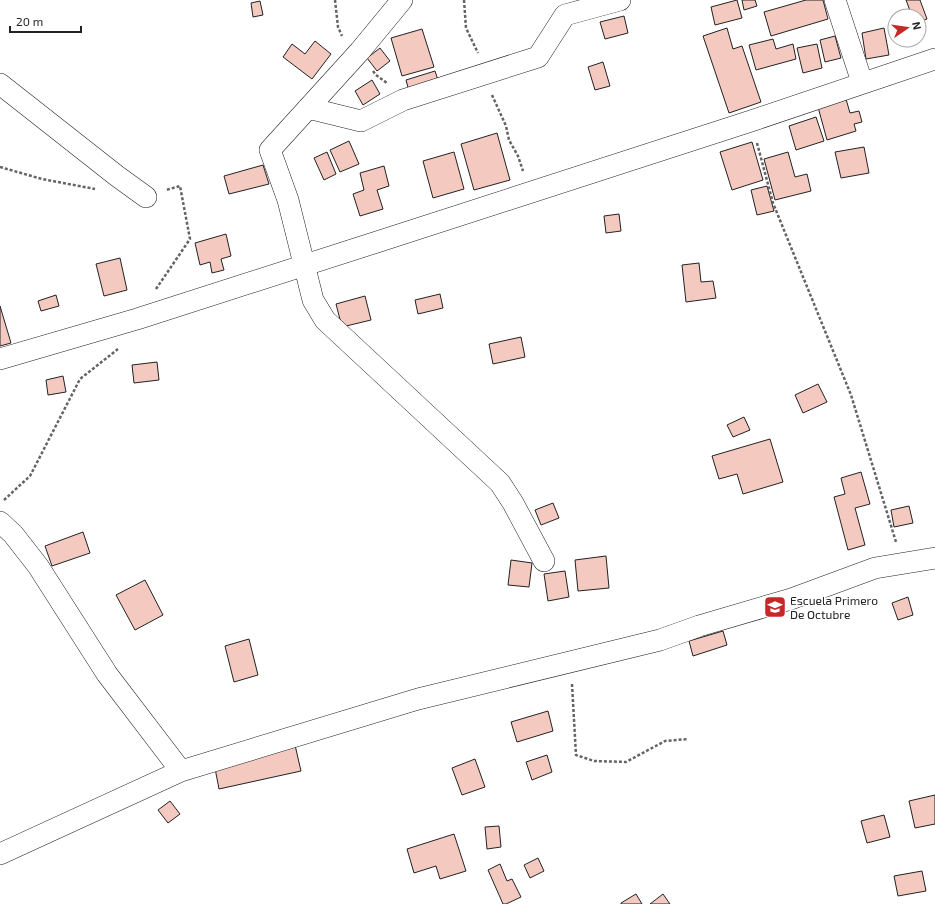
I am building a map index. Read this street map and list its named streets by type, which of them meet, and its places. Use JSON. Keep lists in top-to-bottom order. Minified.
{"places":{"school or university":["Escuela Primero De Octubre"]},"scale_bar":"20 m","north":"right"}
